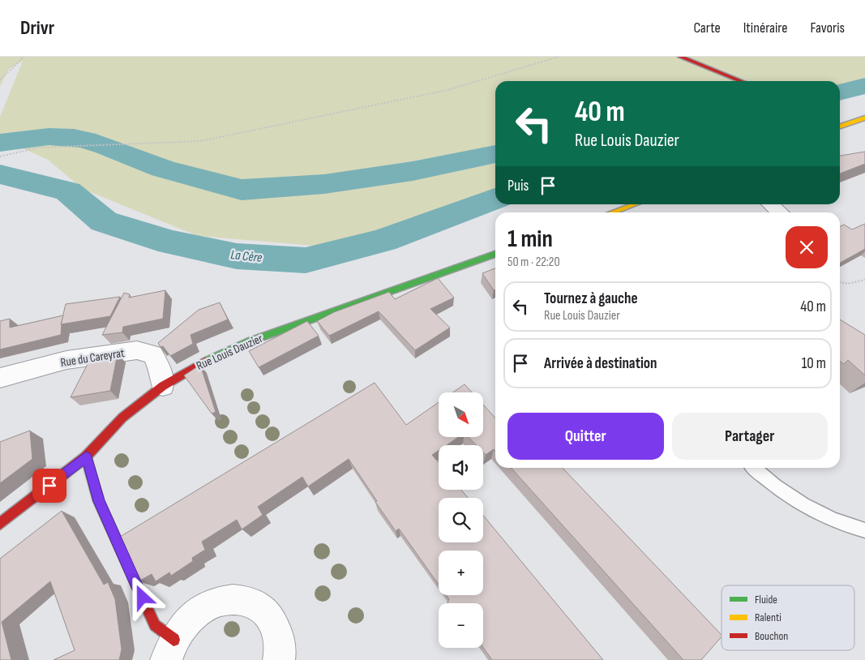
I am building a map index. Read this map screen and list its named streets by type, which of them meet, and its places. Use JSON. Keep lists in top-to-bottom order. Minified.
{"streets":{"street":["Rue Louis Dauzier","Rue du Careyrat"]},"crossings":[["Rue Louis Dauzier","Rue du Careyrat"]],"water":["La Cère"],"legend":["Fluide","Ralenti","Bouchon"],"north":"bottom right","page":{"header":"Drivr","nav":["Carte","Itinéraire","Favoris"],"turn":["40 m","Rue Louis Dauzier"],"then":"Puis","heading":["1 min","50 m · 22:20"],"list":[{"name":"Tournez à gauche","note":"Rue Louis Dauzier","value":"40 m"},{"name":"Arrivée à destination","value":"10 m"}],"map_buttons":["+","−"],"buttons":["Quitter","Partager"]}}
